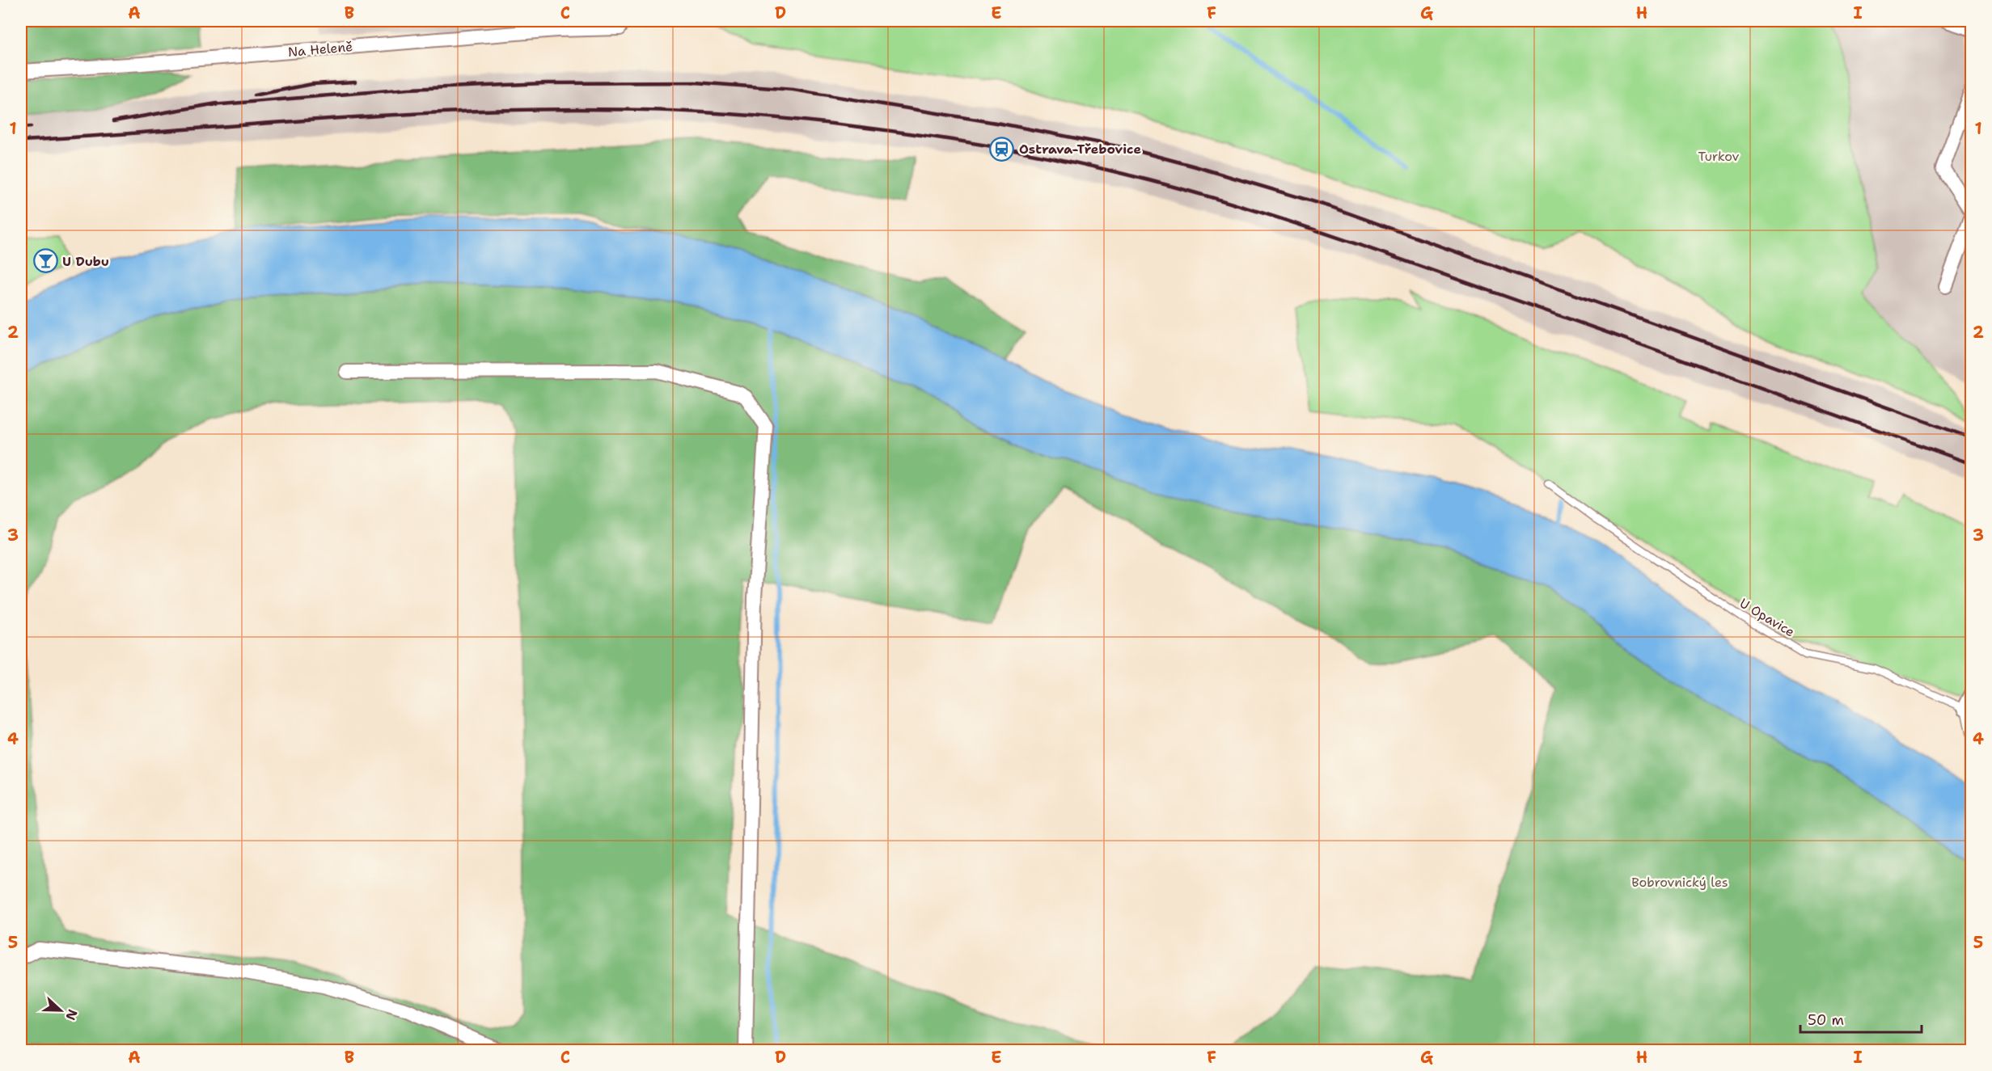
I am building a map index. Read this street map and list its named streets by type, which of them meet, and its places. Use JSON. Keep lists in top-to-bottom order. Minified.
{"streets":{"street":["Na Heleně"],"lane":["U Opavice"]},"parks":["Turkov","Bobrovnický les"],"places":{"station":["Ostrava-Třebovice"],"bar":["U Dubu"]},"scale_bar":"50 m","north":"right","grid":{"columns":["A","B","C","D","E","F","G","H","I"],"rows":["1","2","3","4","5"]}}
